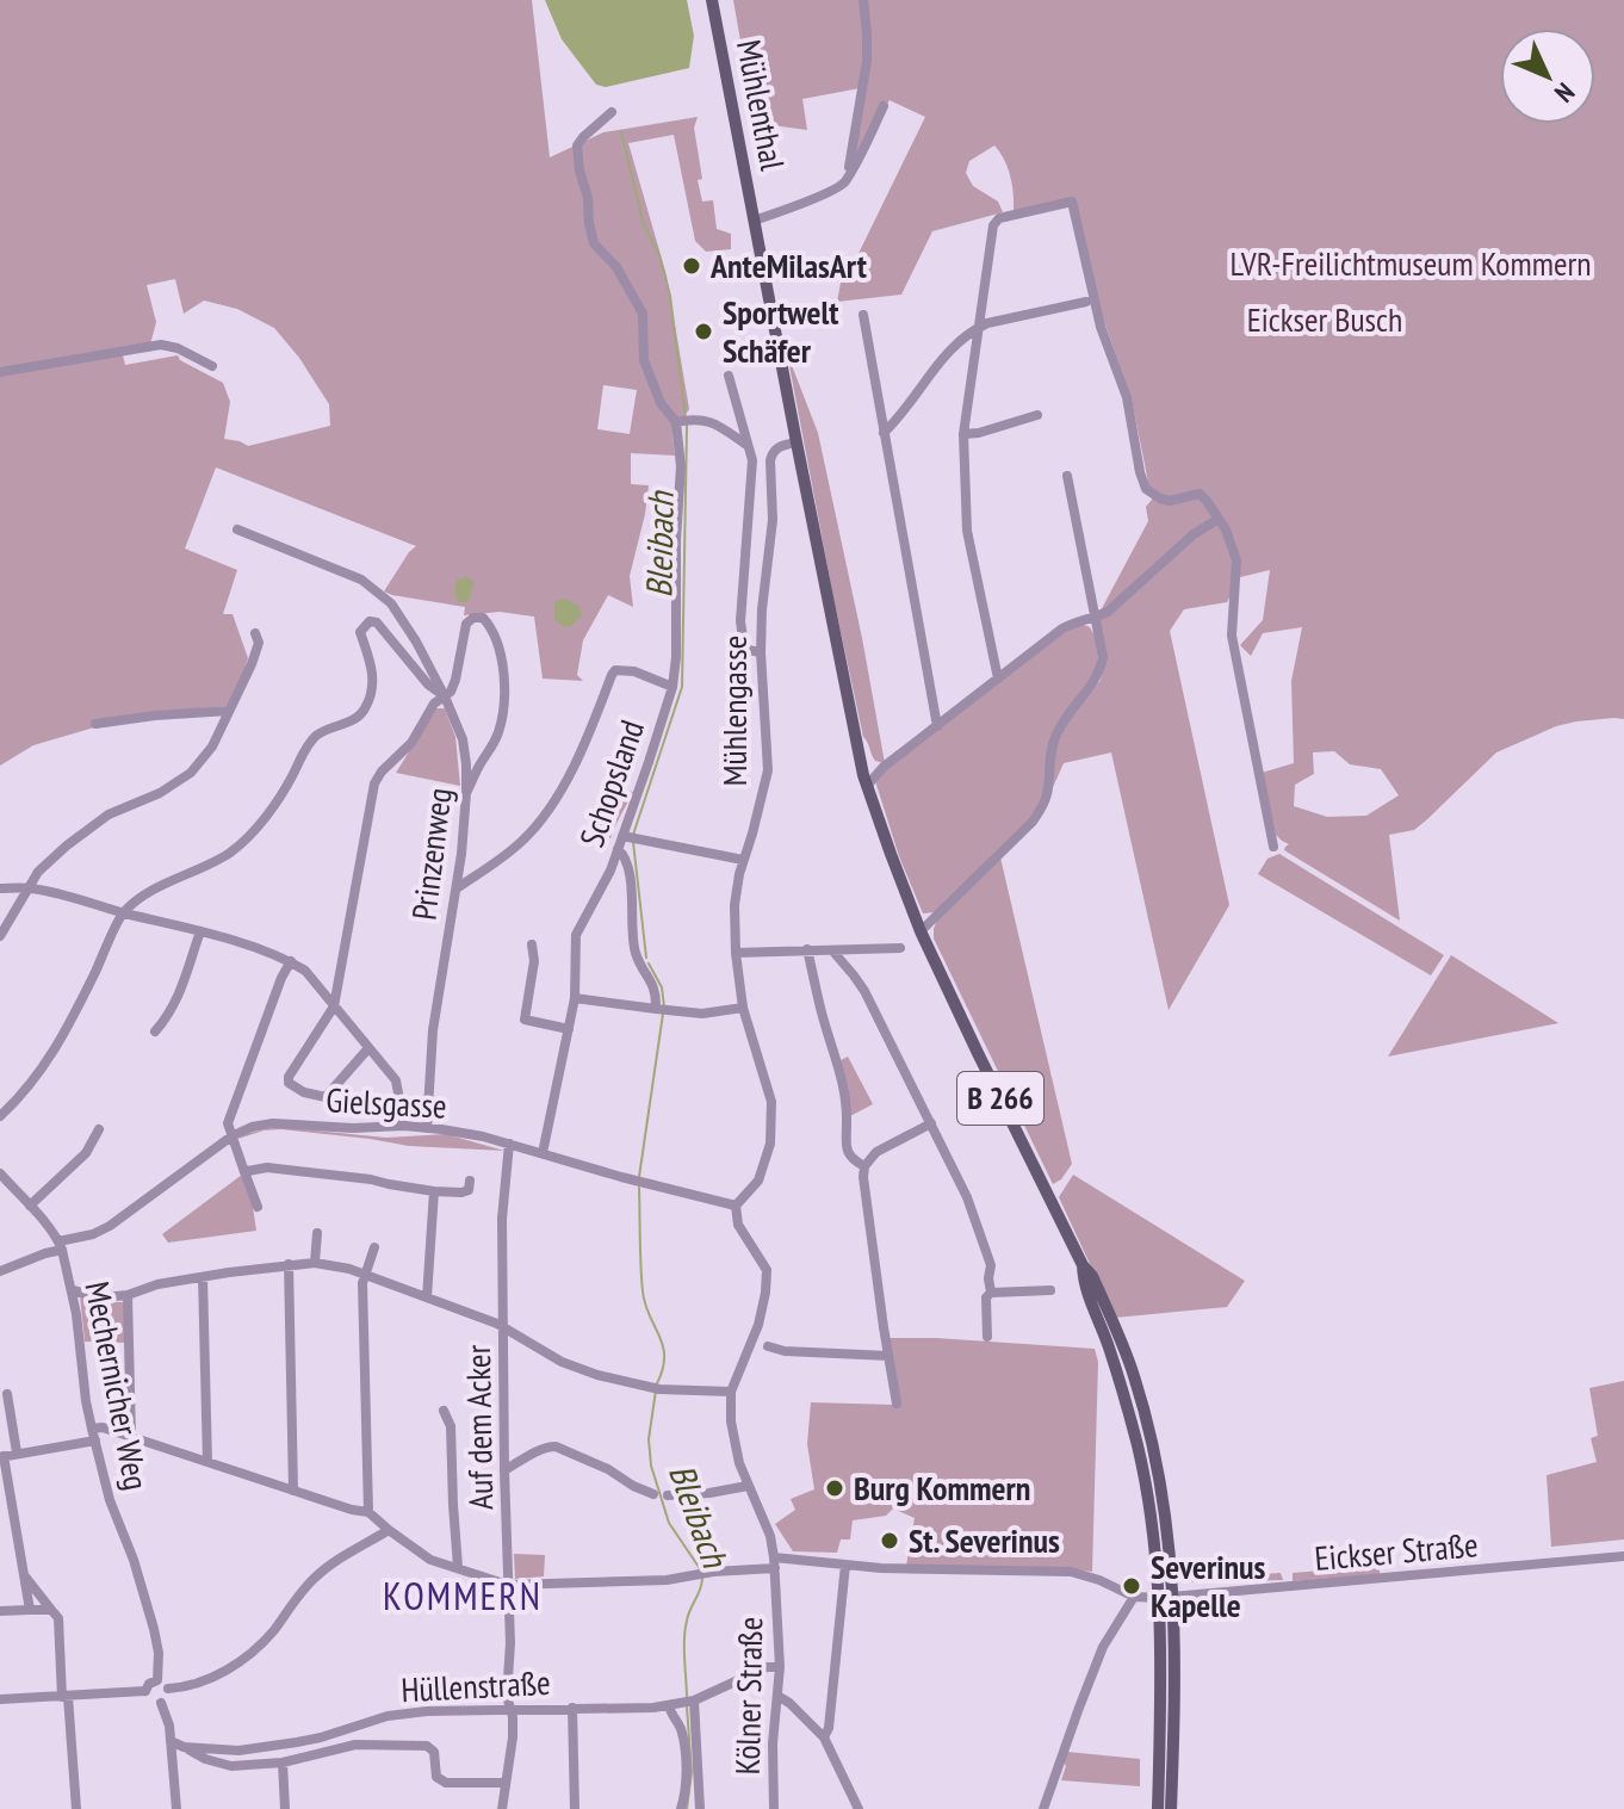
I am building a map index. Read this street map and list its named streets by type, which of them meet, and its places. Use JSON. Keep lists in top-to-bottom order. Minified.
{"streets":{"main road":["Mühlenthal","B 266"],"street":["Mühlengasse","Schopsland","Prinzenweg","Gielsgasse","Mechernicher Weg","Auf dem Acker","Eickser Straße","Hüllenstraße","Kölner Straße"]},"crossings":[["Mühlenthal","B 266"],["Mühlengasse","B 266"],["Mühlengasse","Gielsgasse"],["Mühlengasse","Kölner Straße"],["Schopsland","Gielsgasse"],["Prinzenweg","Gielsgasse"],["B 266","Eickser Straße"],["Gielsgasse","Mechernicher Weg"],["Gielsgasse","Auf dem Acker"],["Gielsgasse","Kölner Straße"],["Auf dem Acker","Hüllenstraße"],["Hüllenstraße","Kölner Straße"]],"districts":["KOMMERN"],"water":["Bleibach"],"parks":["LVR-Freilichtmuseum Kommern","Eickser Busch"],"places":["AnteMilasArt","Sportwelt Schäfer","Burg Kommern","St. Severinus","Severinus Kapelle"],"north":"bottom right"}
